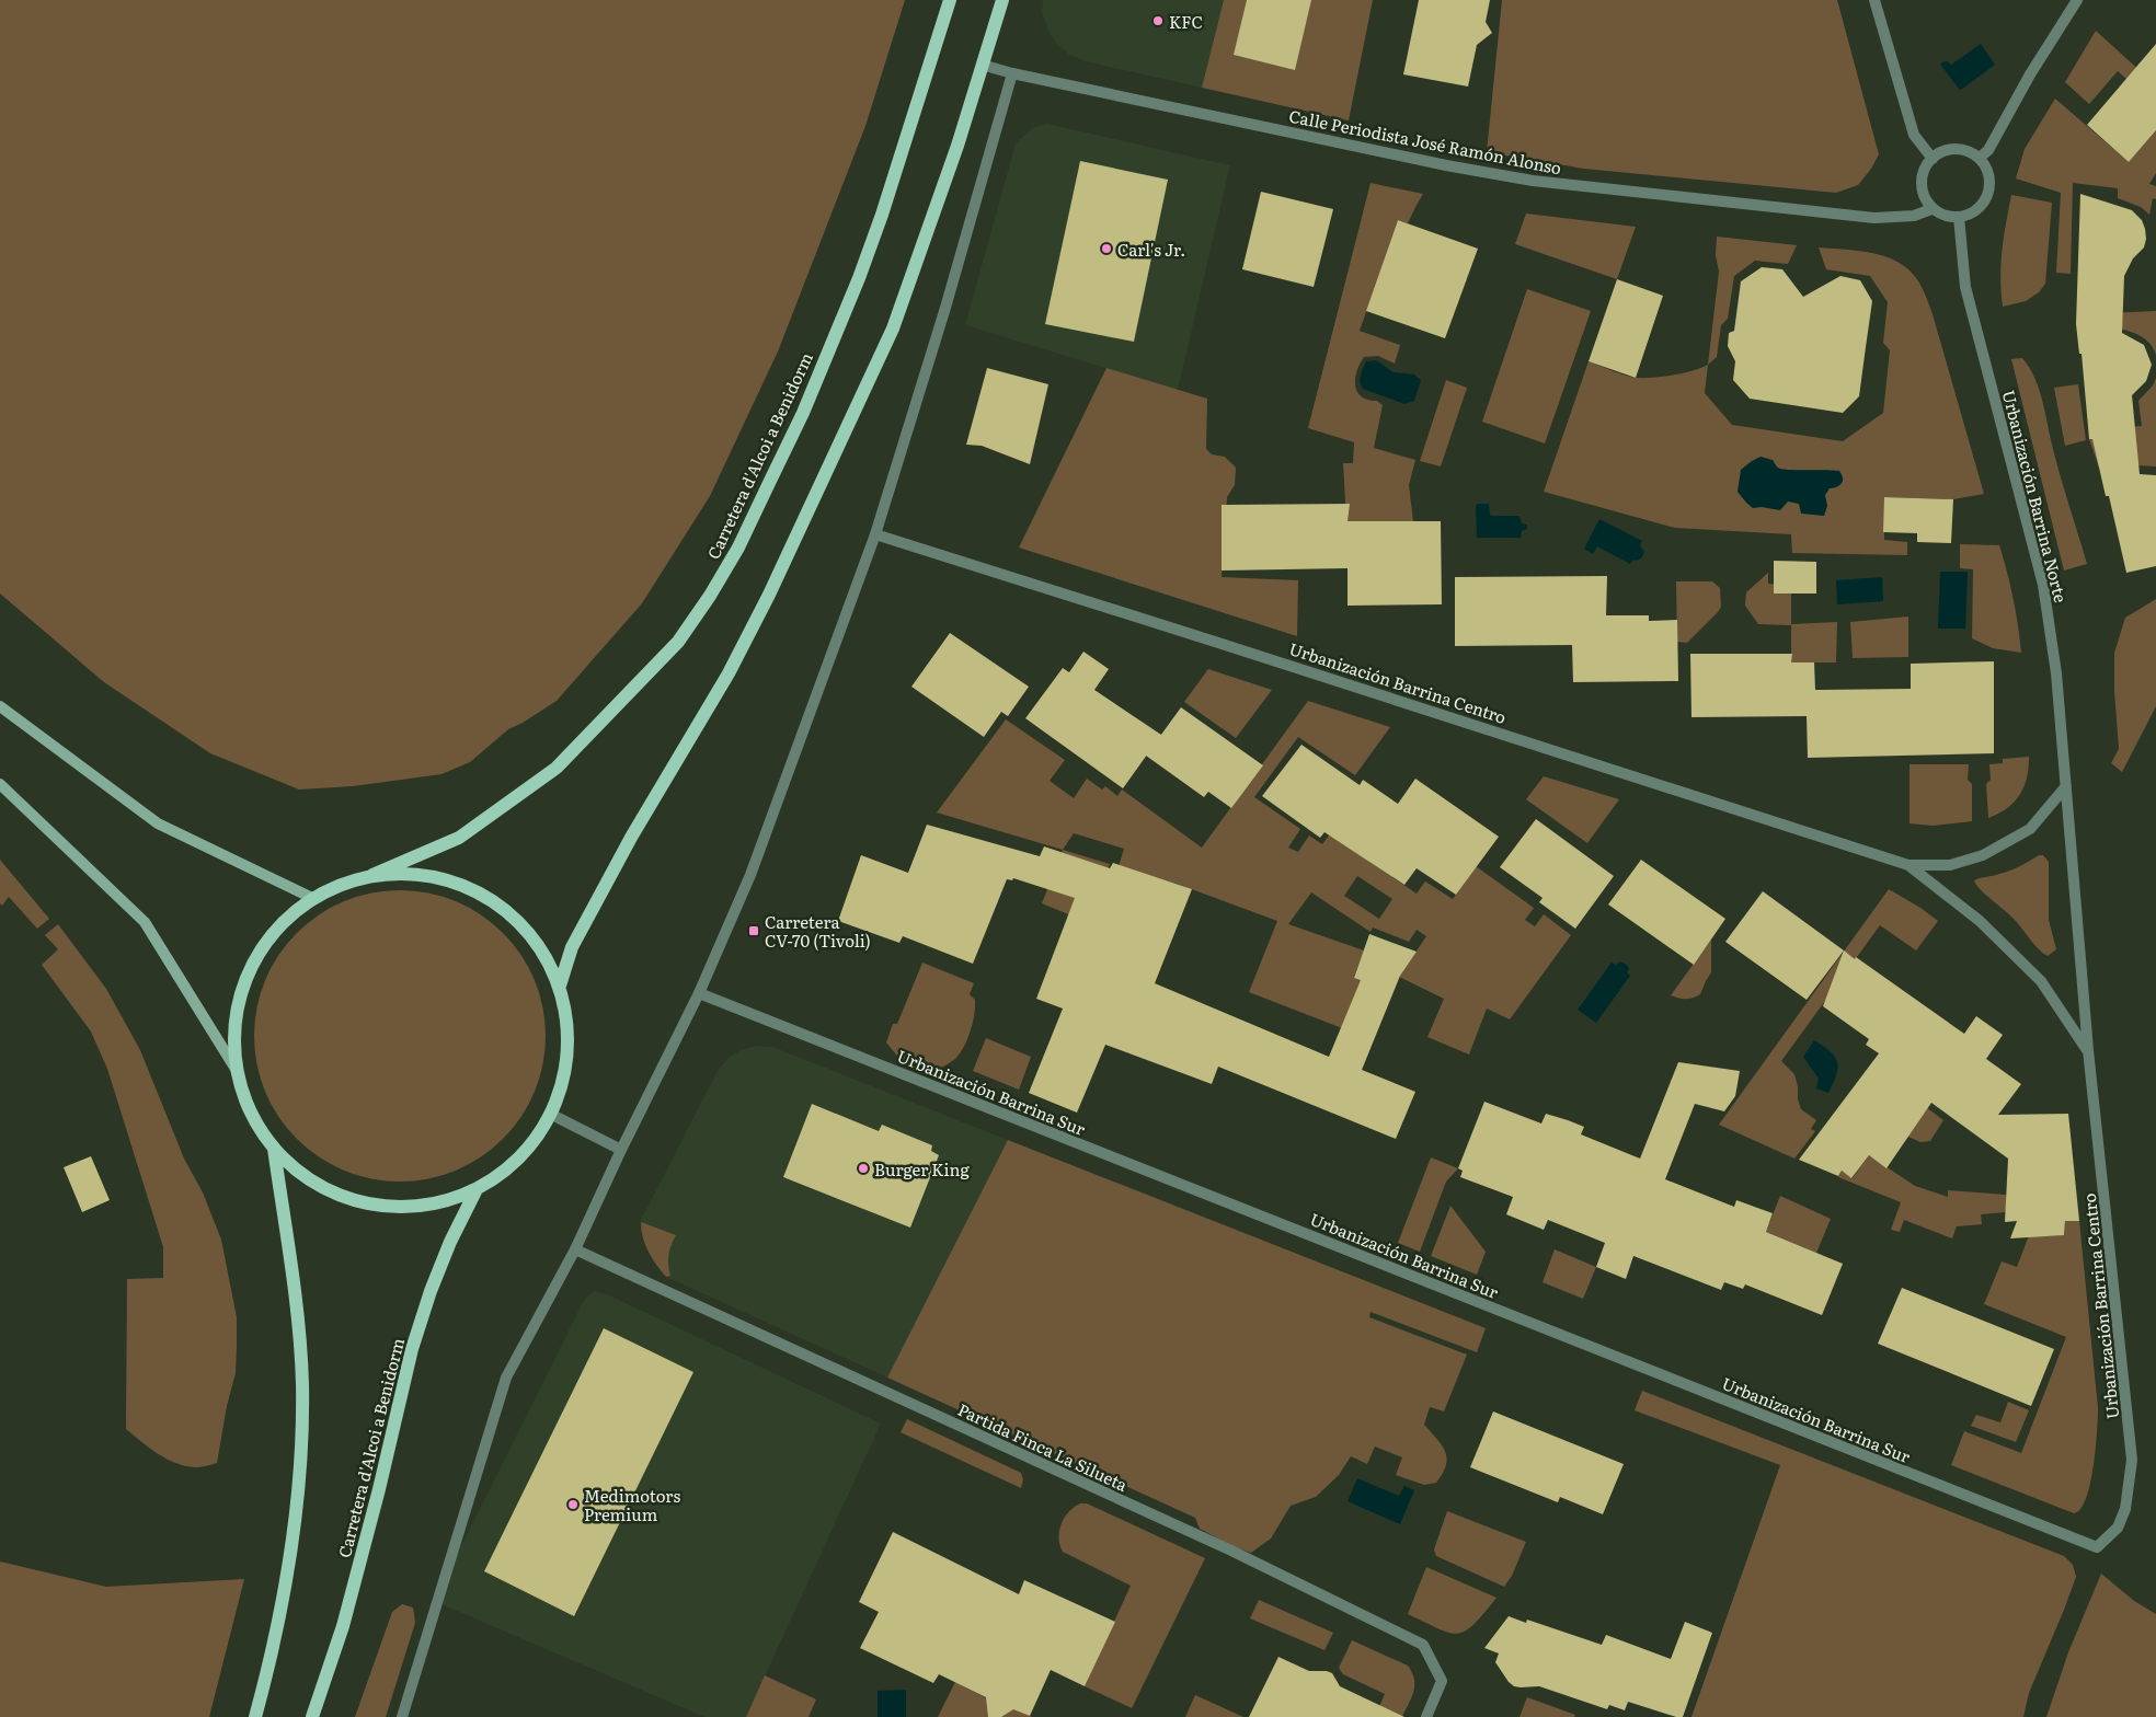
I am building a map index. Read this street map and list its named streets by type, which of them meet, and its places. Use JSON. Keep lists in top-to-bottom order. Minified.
{"streets":{"main road":["Carretera d'Alcoi a Benidorm"],"street":["Calle Periodista José Ramón Alonso","Urbanización Barrina Norte","Urbanización Barrina Centro","Urbanización Barrina Sur","Partida Finca La Silueta"]},"crossings":[["Calle Periodista José Ramón Alonso","Urbanización Barrina Norte"],["Urbanización Barrina Norte","Urbanización Barrina Centro"],["Urbanización Barrina Centro","Urbanización Barrina Sur"]],"places":{"other":["KFC","Carl's Jr.","Burger King","Medimotors Premium"],"transit":["Carretera CV-70 (Tivoli)"]}}
